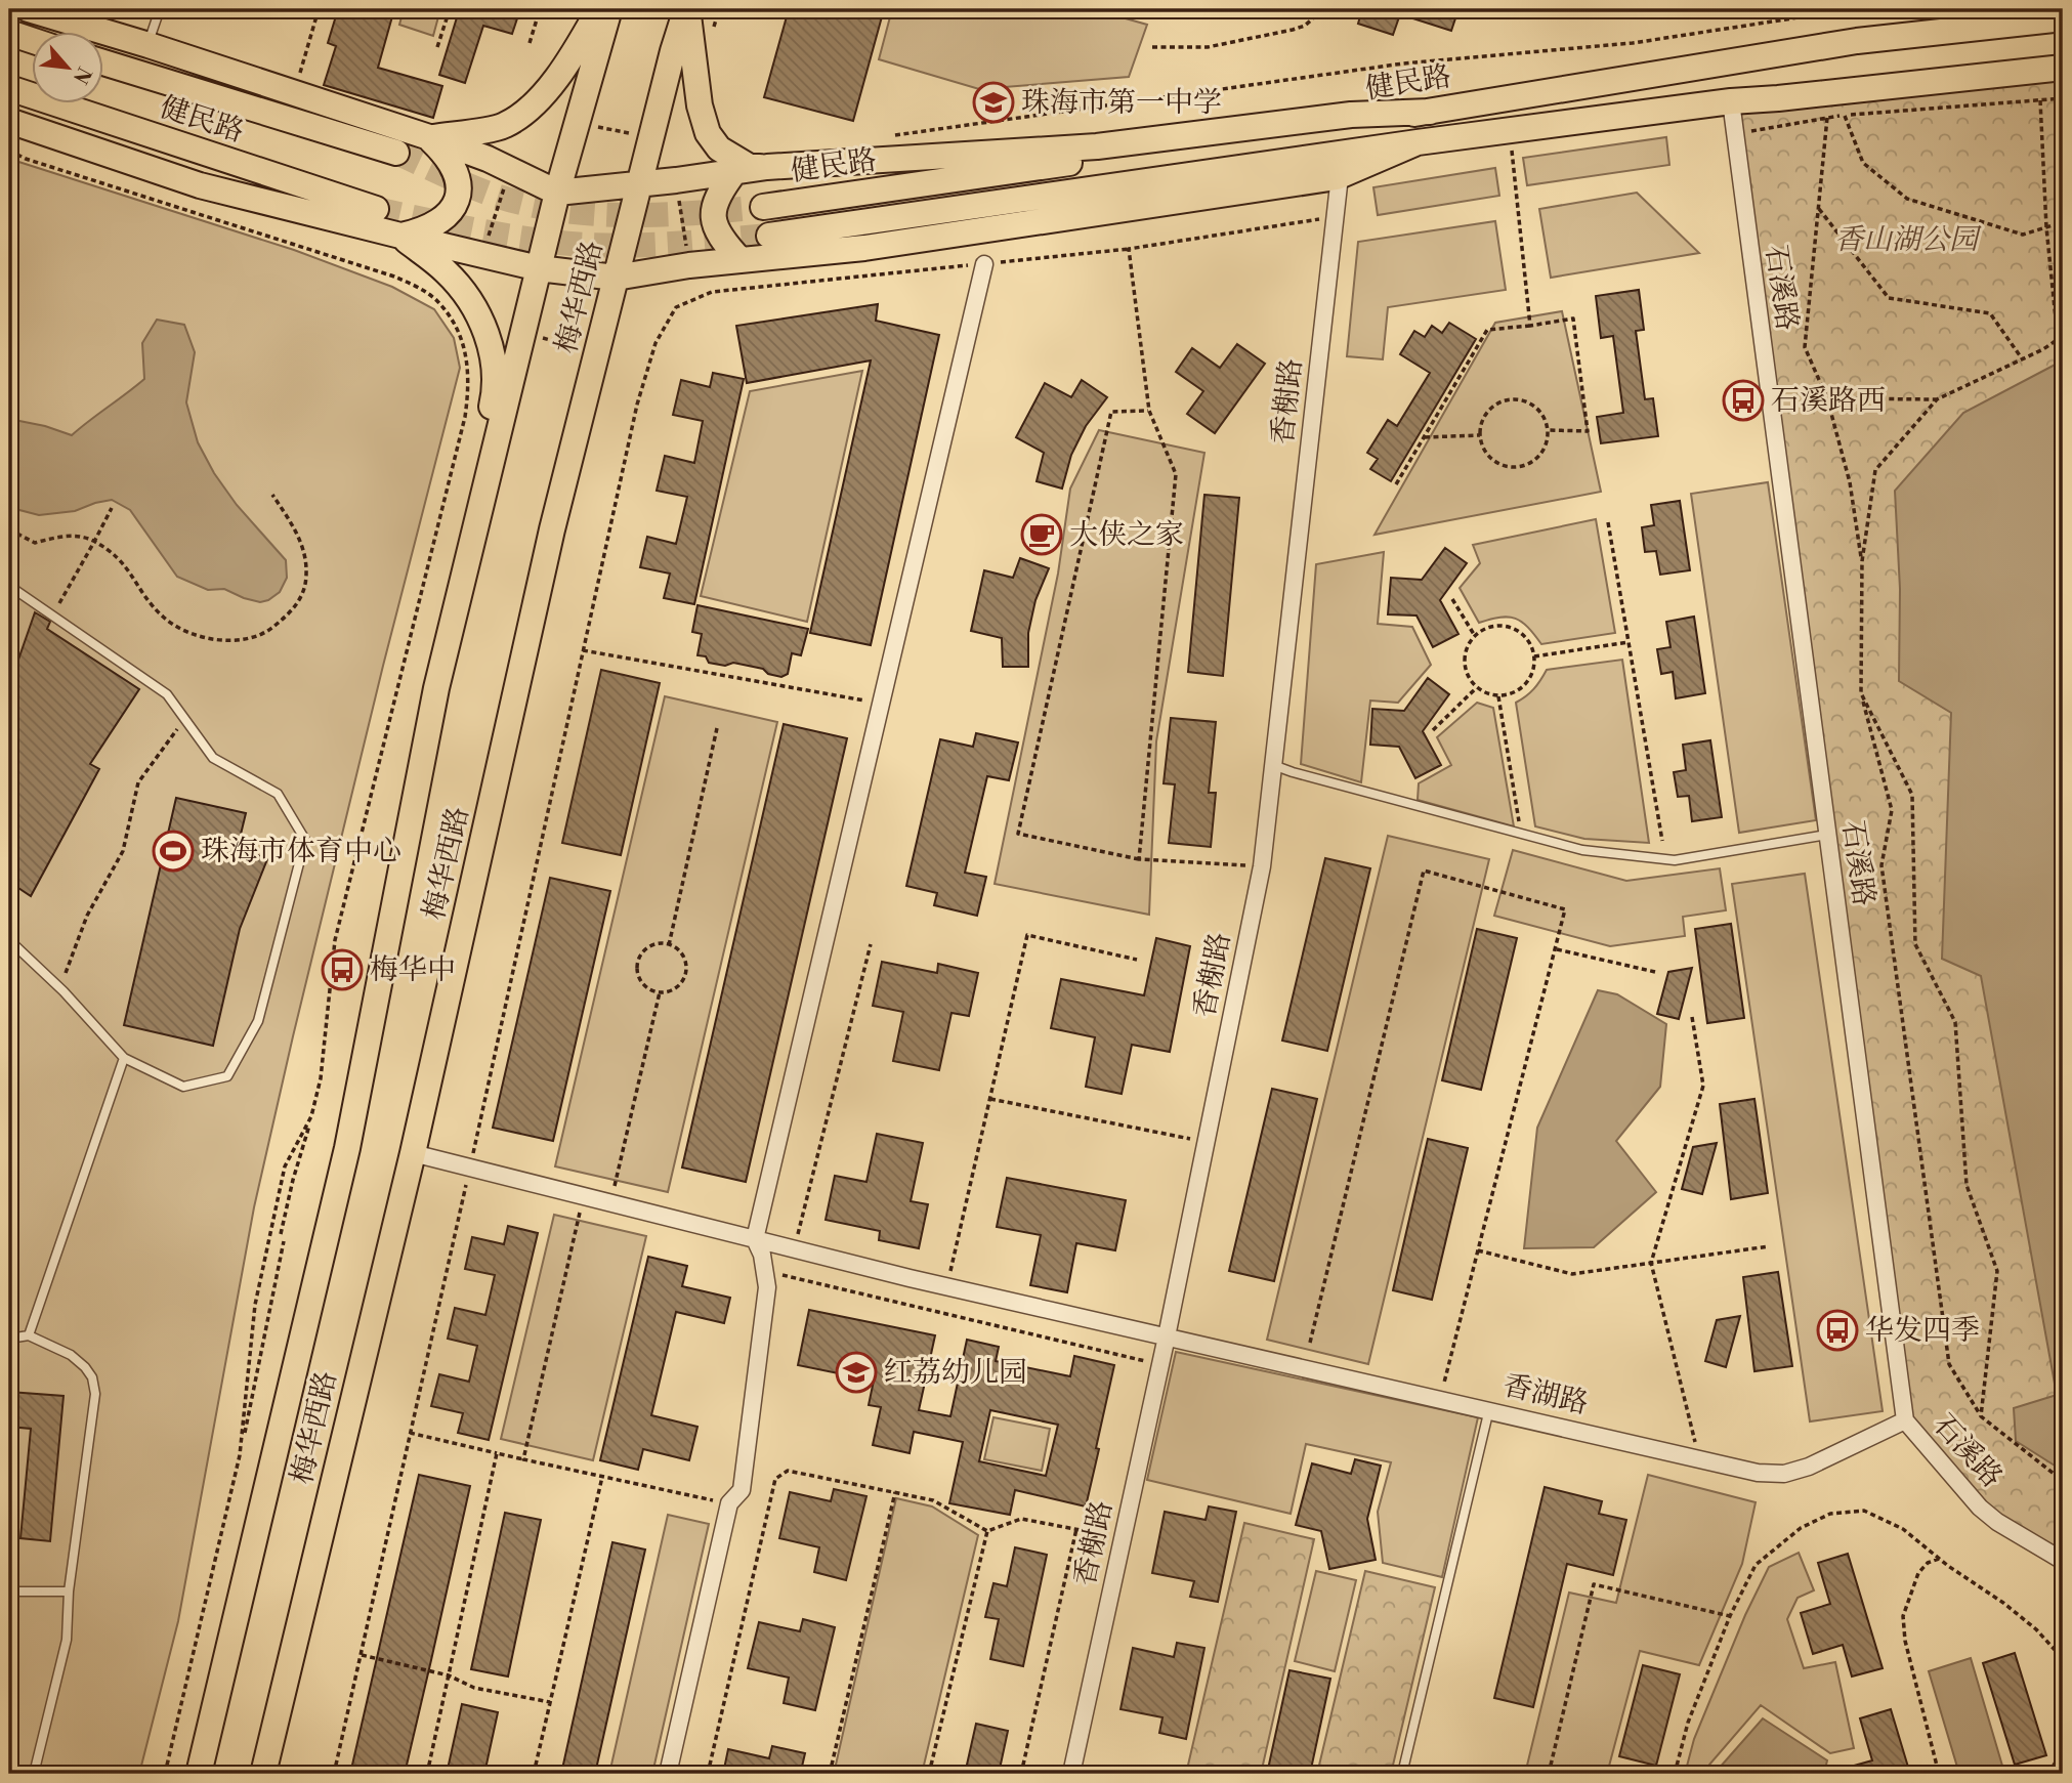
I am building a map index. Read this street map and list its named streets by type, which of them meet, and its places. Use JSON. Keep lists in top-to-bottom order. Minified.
{"streets":{"main road":["健民路","梅华西路"],"street":["石溪路","香榭路","香湖路"]},"crossings":[["健民路","石溪路"],["石溪路","香湖路"],["梅华西路","香湖路"],["香榭路","香湖路"]],"parks":["香山湖公园"],"places":{"school or university":["珠海市第一中学","红荔幼儿园"],"bus stop":["石溪路西","梅华中","华发四季"],"cafe":["大侠之家"],"sports":["珠海市体育中心"]},"north":"bottom right"}
